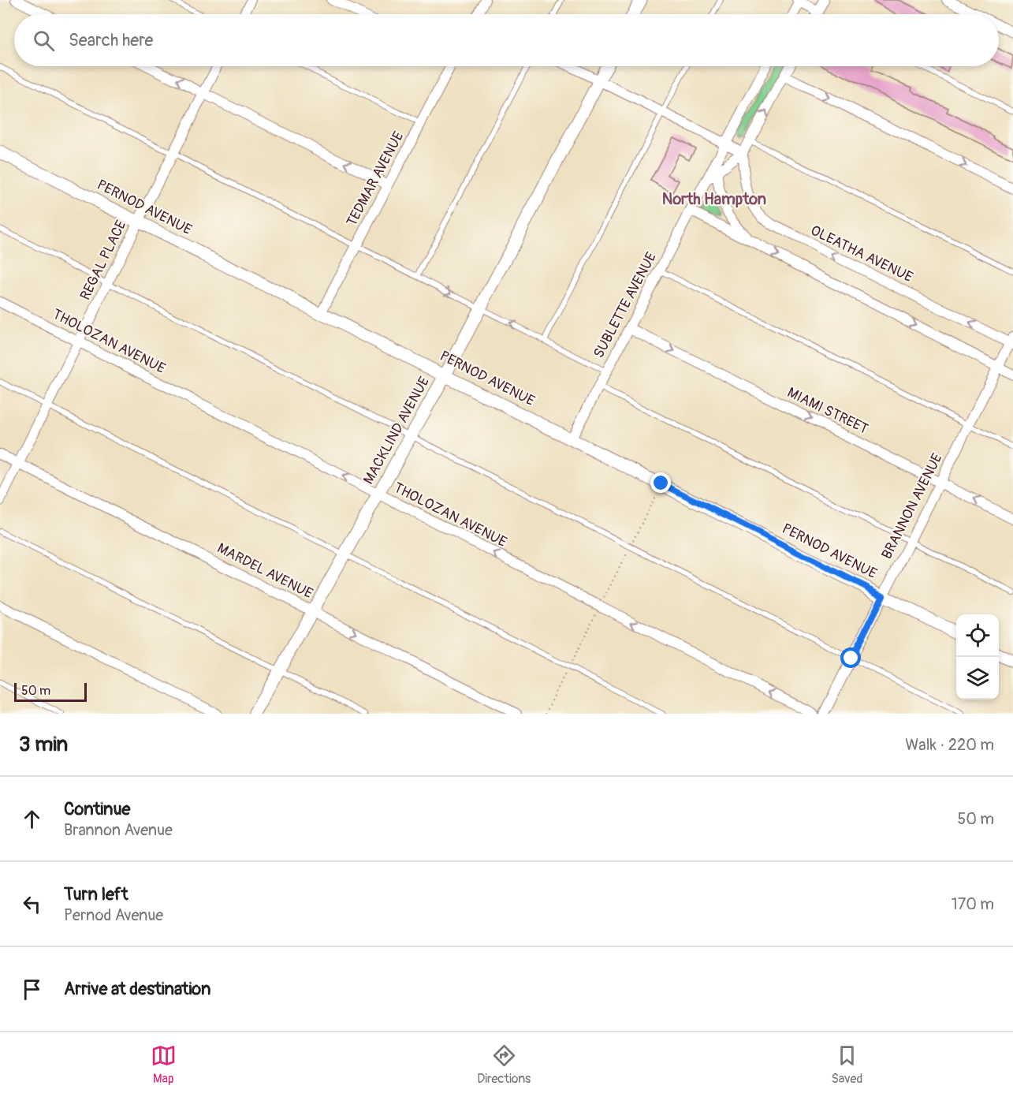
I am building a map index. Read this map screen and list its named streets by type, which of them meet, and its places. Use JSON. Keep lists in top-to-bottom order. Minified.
{"streets":{"street":["TEDMAR AVENUE","PERNOD AVENUE","OLEATHA AVENUE","REGAL PLACE","SUBLETTE AVENUE","THOLOZAN AVENUE","MIAMI STREET","MACKLIND AVENUE","BRANNON AVENUE","MARDEL AVENUE"]},"crossings":[["TEDMAR AVENUE","PERNOD AVENUE"],["PERNOD AVENUE","REGAL PLACE"],["PERNOD AVENUE","SUBLETTE AVENUE"],["PERNOD AVENUE","MACKLIND AVENUE"],["PERNOD AVENUE","BRANNON AVENUE"],["OLEATHA AVENUE","SUBLETTE AVENUE"],["OLEATHA AVENUE","BRANNON AVENUE"],["REGAL PLACE","THOLOZAN AVENUE"],["REGAL PLACE","MARDEL AVENUE"],["SUBLETTE AVENUE","MIAMI STREET"],["THOLOZAN AVENUE","MACKLIND AVENUE"],["MIAMI STREET","BRANNON AVENUE"],["MACKLIND AVENUE","MARDEL AVENUE"]],"one_way":["THOLOZAN AVENUE","MARDEL AVENUE"],"districts":["North Hampton"],"scale_bar":"50 m","page":{"search":"Search here","scale":"50 m","heading":["3 min","Walk · 220 m"],"list":[["Continue","Brannon Avenue","50 m"],["Turn left","Pernod Avenue","170 m"],"Arrive at destination"],"nav":["Map","Directions","Saved"]}}
